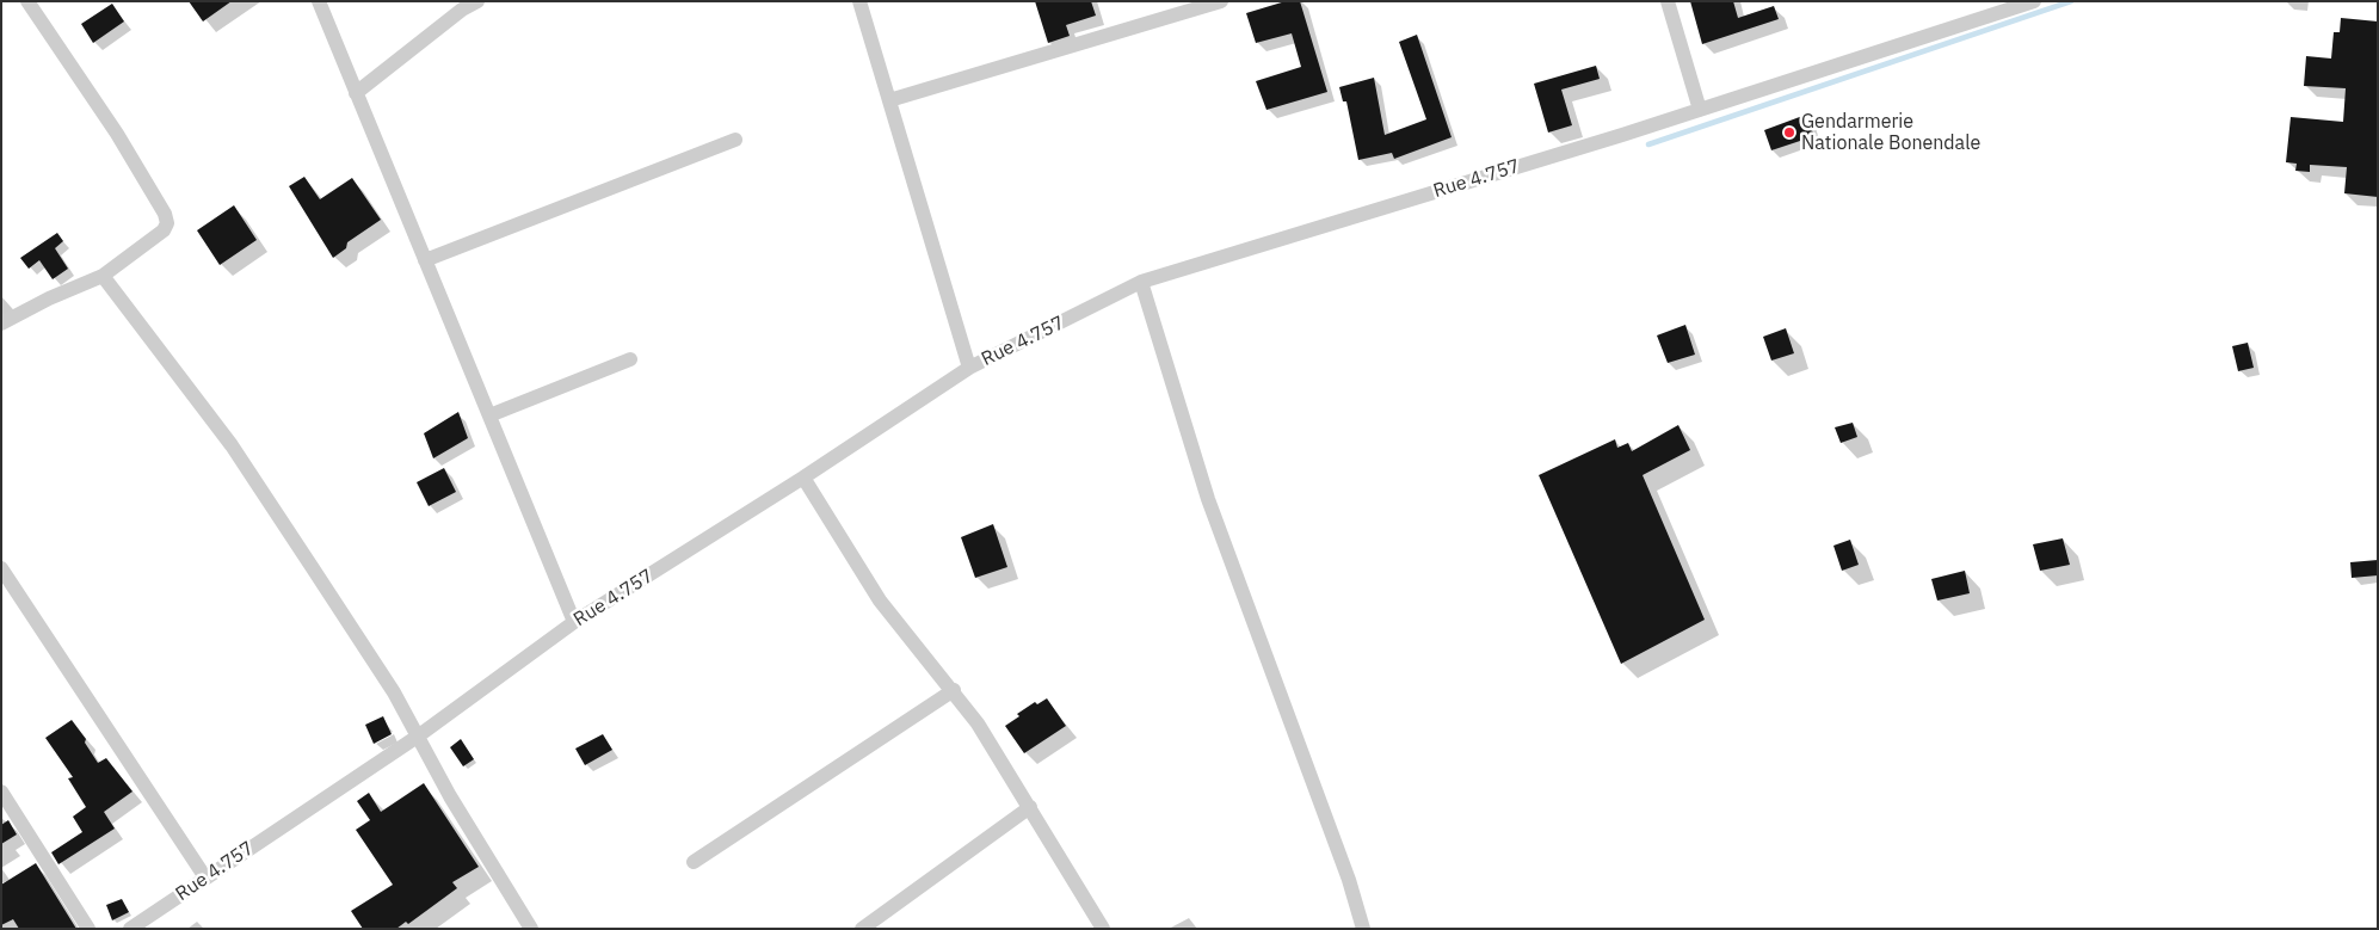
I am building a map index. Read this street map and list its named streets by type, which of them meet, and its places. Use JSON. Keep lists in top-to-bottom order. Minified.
{"streets":{"street":["Rue 4.757"]},"places":["Gendarmerie Nationale Bonendale"]}
